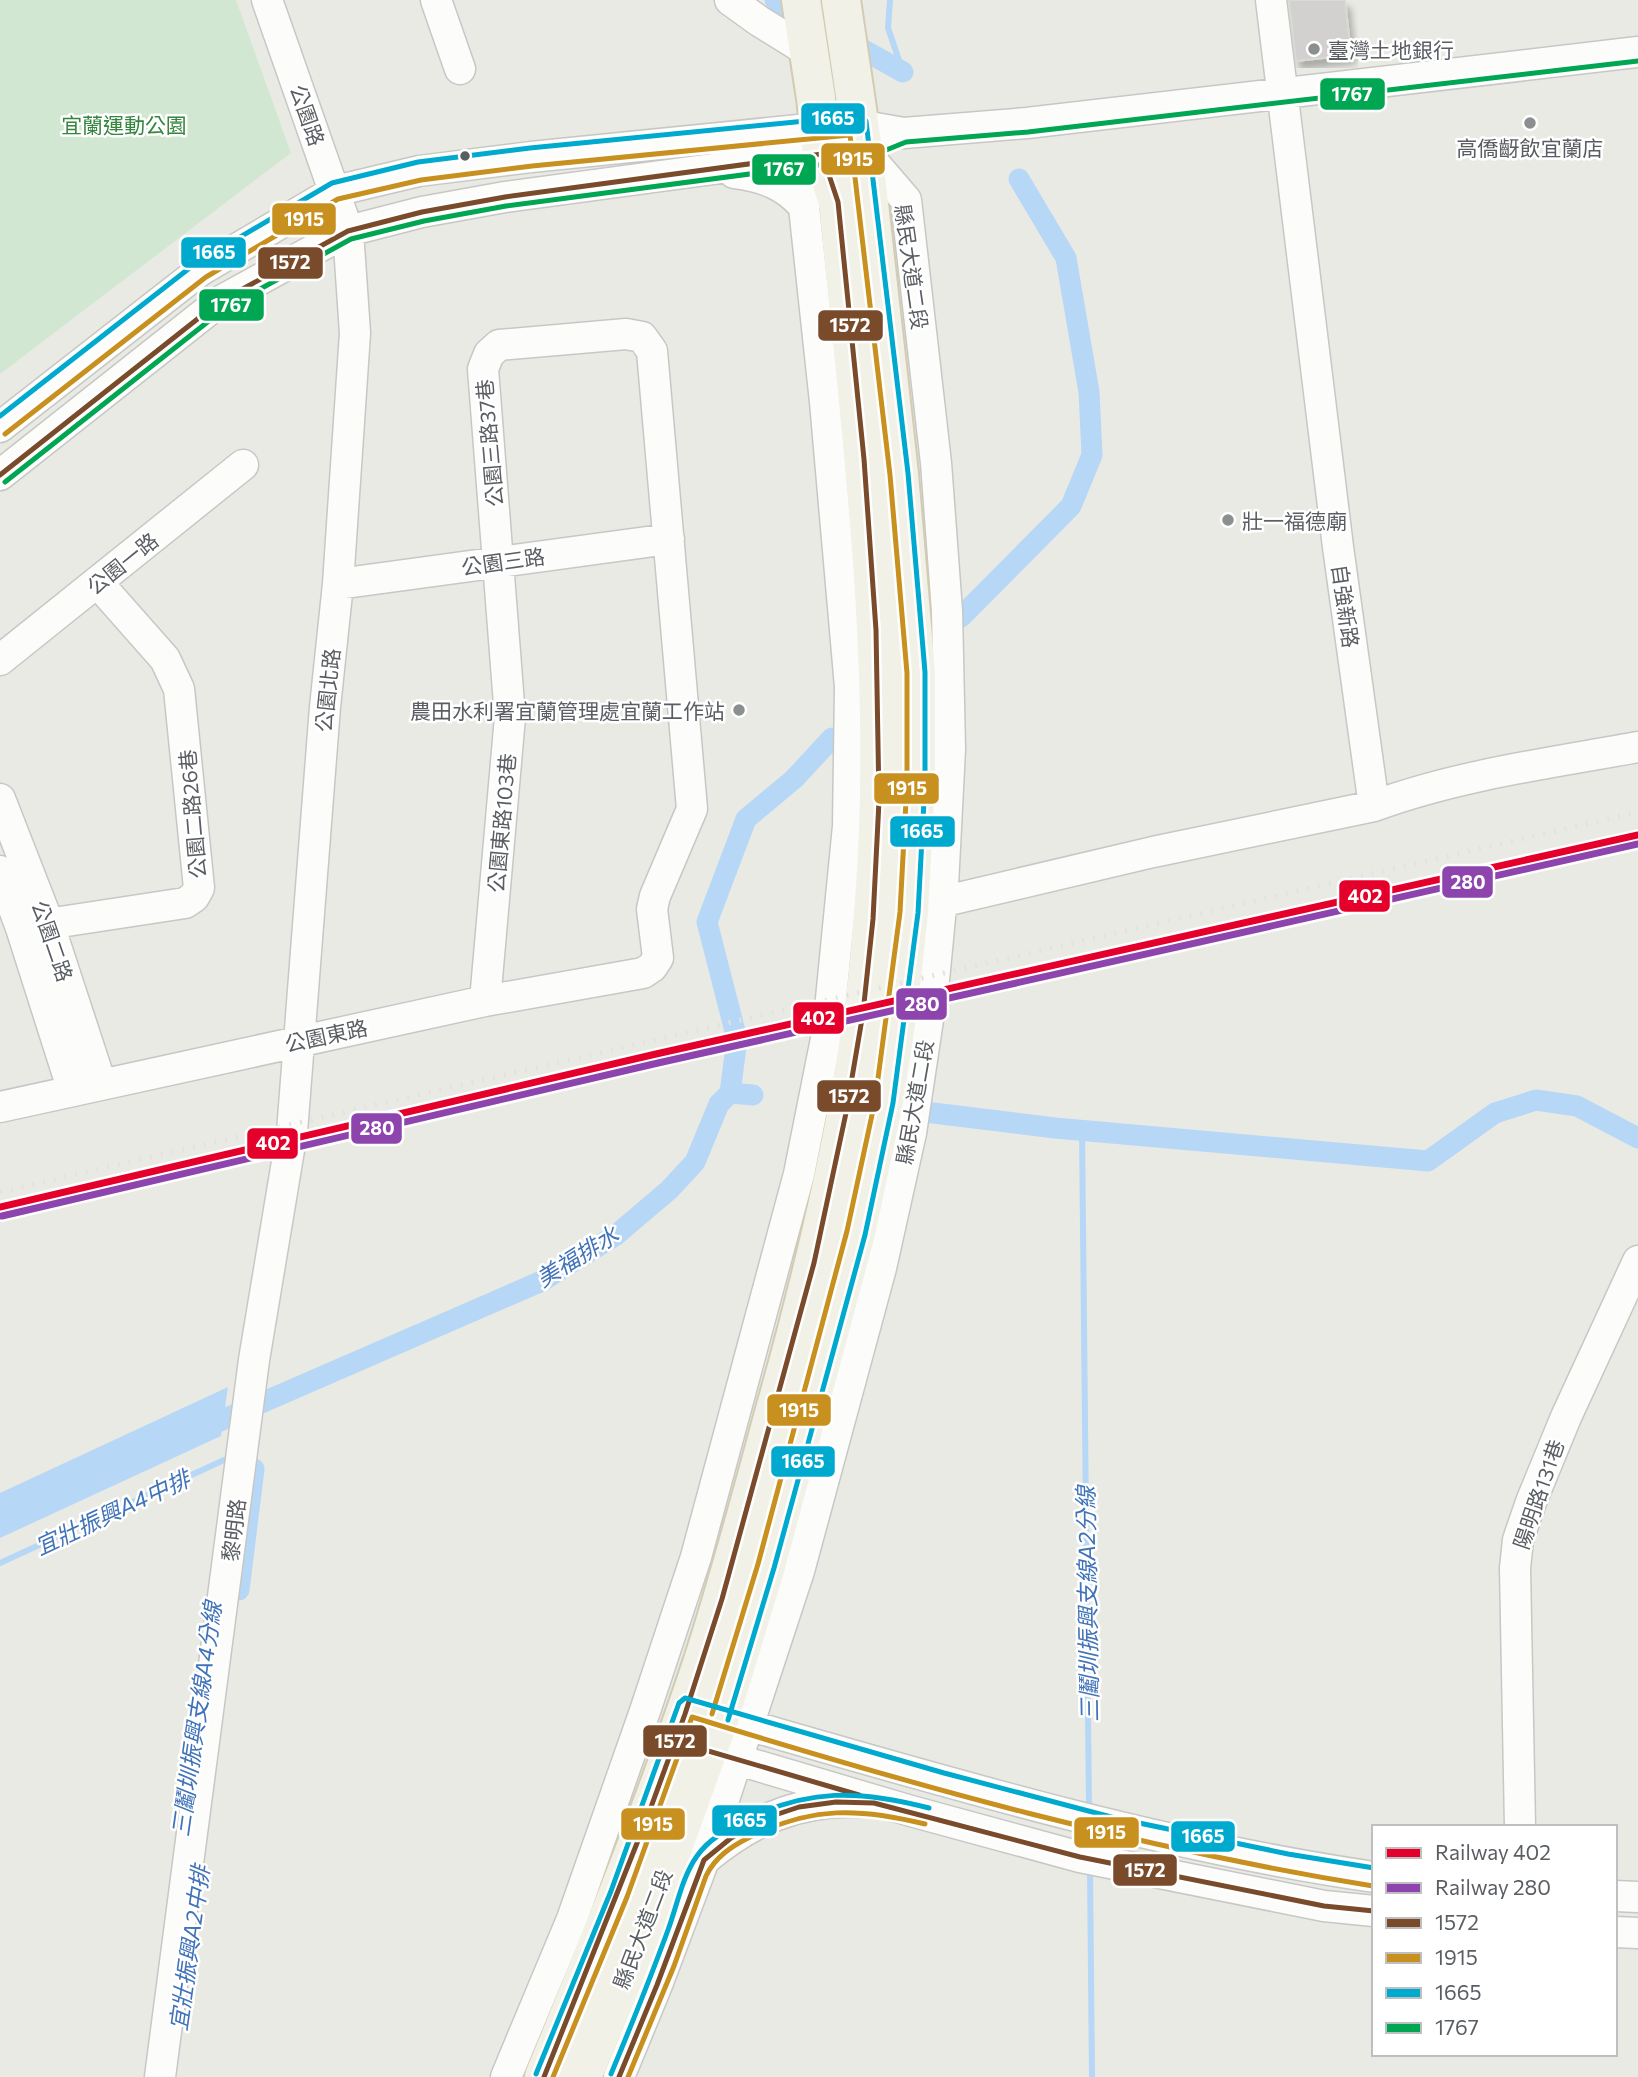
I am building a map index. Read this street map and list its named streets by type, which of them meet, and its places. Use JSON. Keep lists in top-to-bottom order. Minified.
{"streets":{"main road":["縣民大道二段"],"street":["公園路","公園三路37巷","公園三路","公園一路","自強新路","公園北路","公園二路26巷","公園東路103巷","公園二路","公園東路","陽明路131巷","黎明路"]},"crossings":[["公園路","公園北路"],["公園三路37巷","公園三路"],["公園三路37巷","公園東路103巷"],["公園三路37巷","公園東路"],["公園三路","公園北路"],["公園三路","公園東路103巷"],["公園三路","公園東路"],["公園一路","公園二路26巷"],["公園北路","公園東路"],["公園北路","黎明路"],["公園二路26巷","公園二路"],["公園東路103巷","公園東路"],["公園二路","公園東路"]],"water":["美福排水","宜壯振興A4中排","三鬮圳振興支線A2分線","三鬮圳振興支線A4分線","宜壯振興A2中排"],"parks":["宜蘭運動公園"],"places":["臺灣土地銀行","高僑齖飲宜蘭店","壯一福德廟","農田水利署宜蘭管理處宜蘭工作站"],"lines":["transit line 1767","transit line 1665","transit line 1915","transit line 1572","rail line 402","rail line 280"],"legend":["Railway 402","Railway 280","1572","1915","1665","1767"]}
